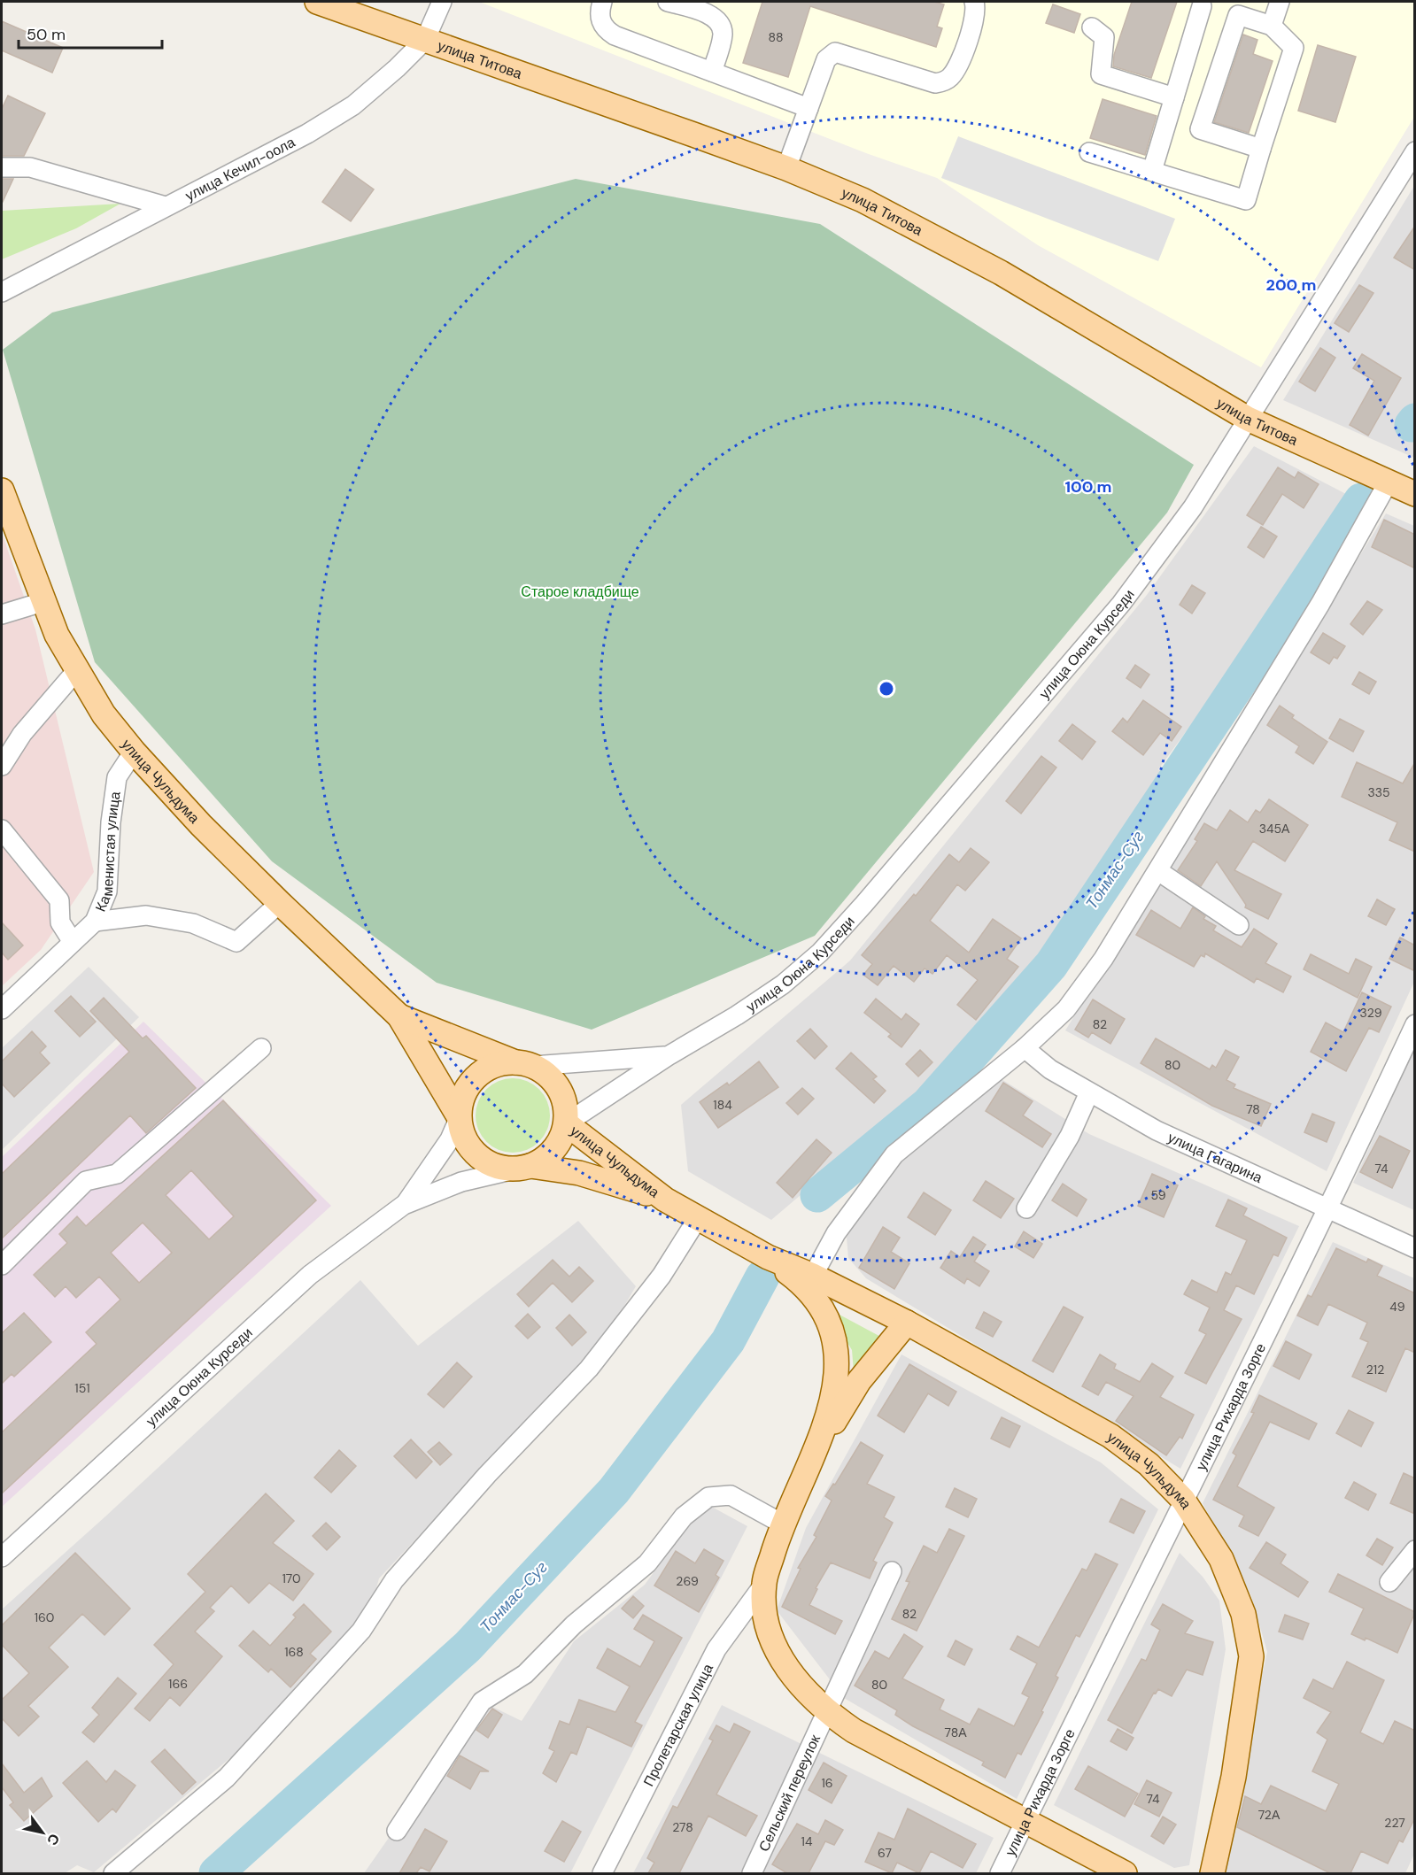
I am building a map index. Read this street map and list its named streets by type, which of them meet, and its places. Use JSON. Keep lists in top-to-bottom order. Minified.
{"streets":{"main road":["улица Титова","улица Чульдума"],"street":["улица Кечил-оола","улица Оюна Курседи","Каменистая улица","улица Гагарина","улица Рихарда Зорге","Пролетарская улица","Сельский переулок"]},"crossings":[["улица Титова","улица Кечил-оола"],["улица Титова","улица Оюна Курседи"],["улица Оюна Курседи","улица Чульдума"],["улица Чульдума","Каменистая улица"],["улица Чульдума","улица Рихарда Зорге"],["улица Чульдума","Пролетарская улица"],["улица Чульдума","Сельский переулок"],["улица Гагарина","улица Рихарда Зорге"]],"water":["Тонмас-Суг"],"parks":["Старое кладбище"],"house_numbers":["88","335","345А","329","82","80","184","78","74","59","49","212","151","170","269","82","160","168","166","80","78А","16","74","72А","227","278","14","67"],"scale_bar":"50 m","north":"bottom right","rings":["200 m","100 m"]}
